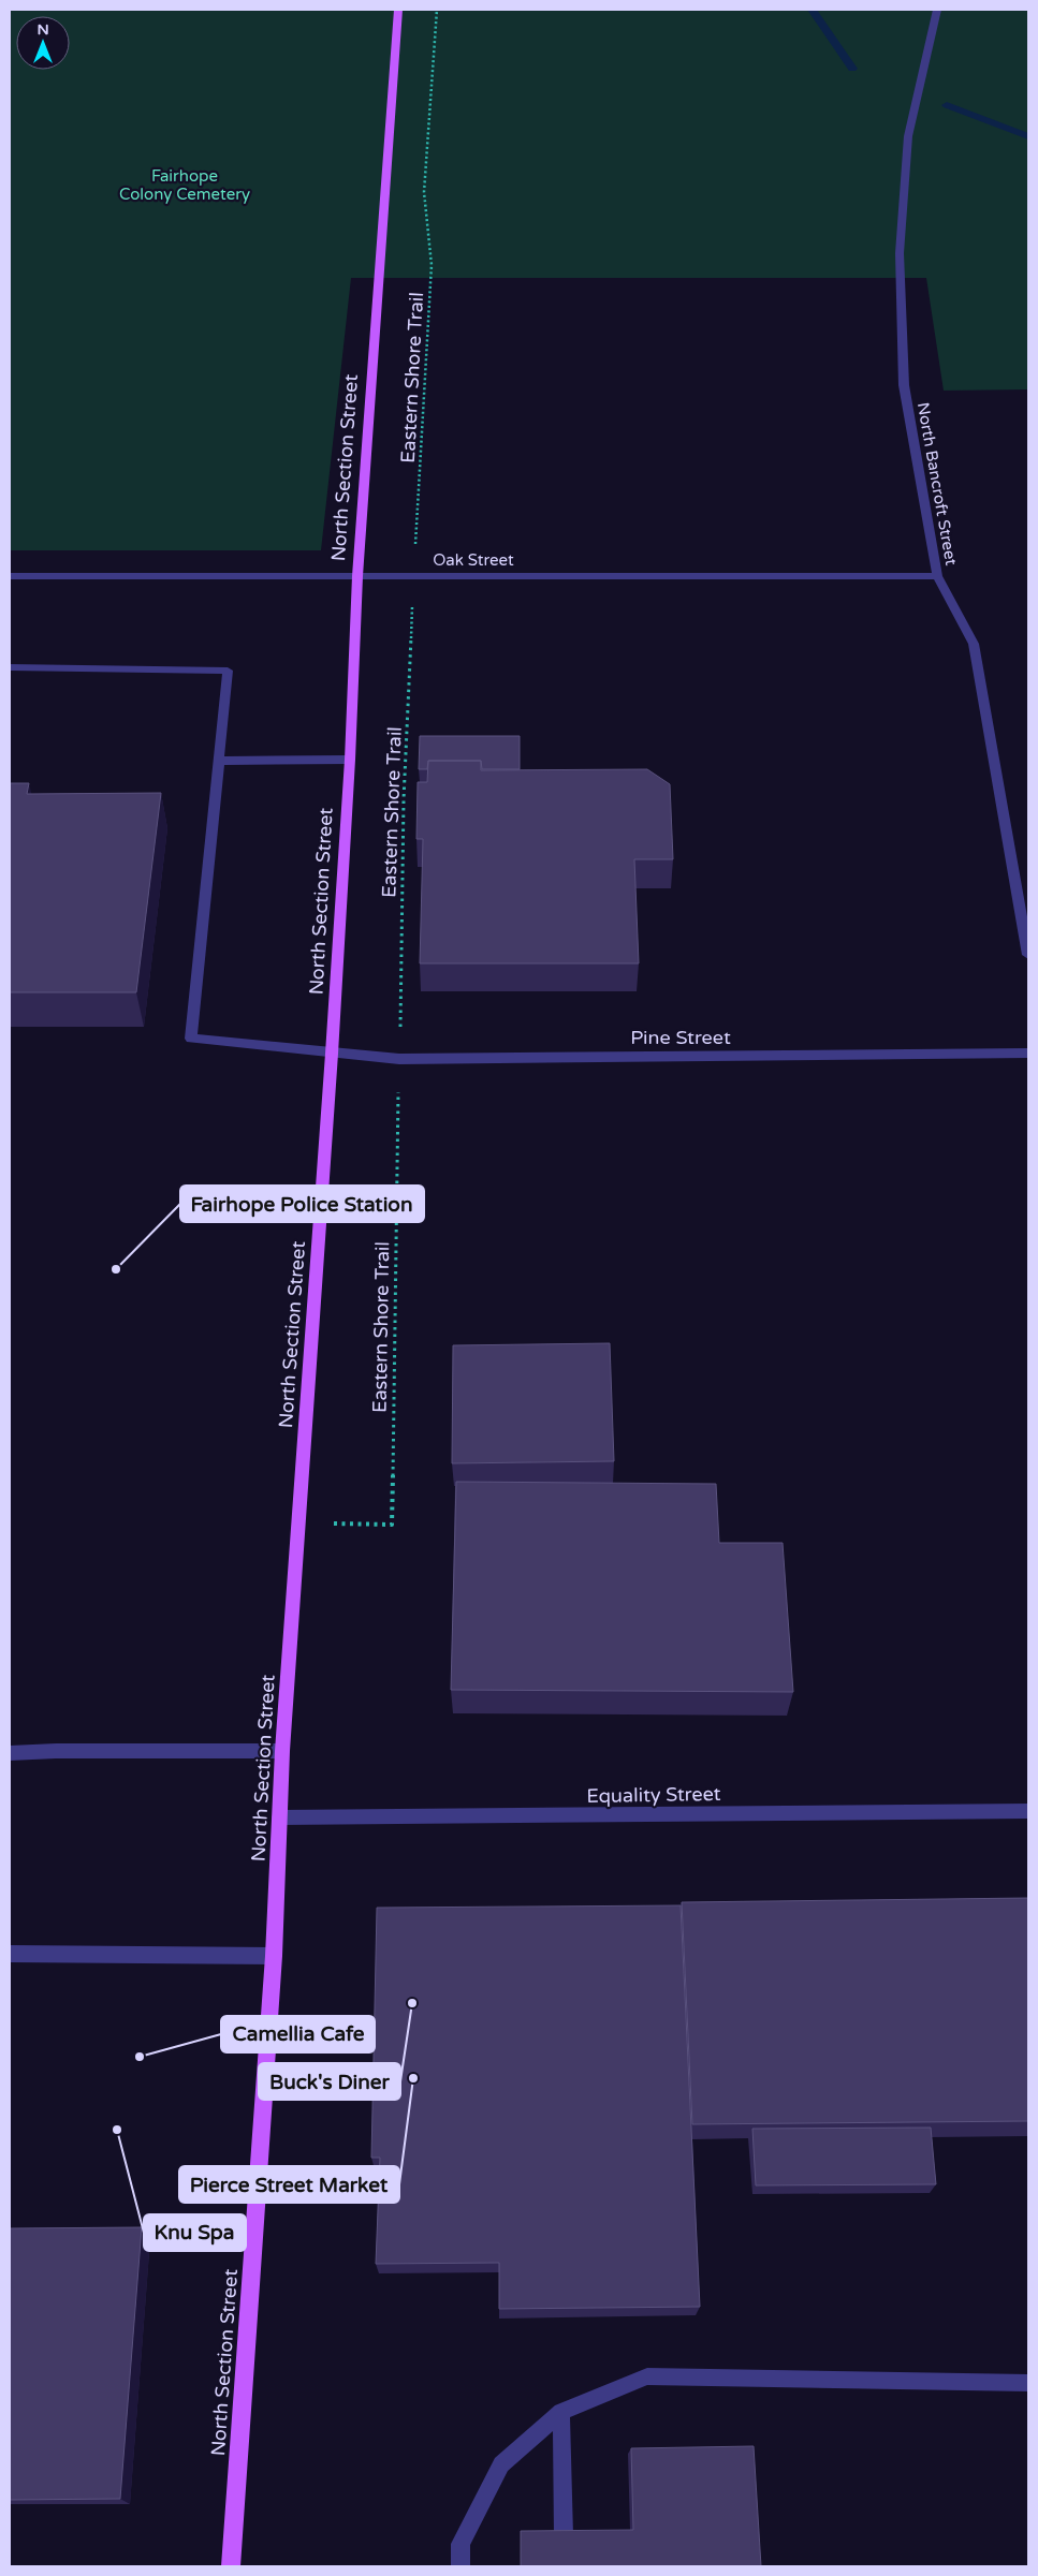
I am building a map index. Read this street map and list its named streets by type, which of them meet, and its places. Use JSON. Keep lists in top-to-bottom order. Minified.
{"streets":{"main road":["North Section Street"],"street":["North Bancroft Street","Oak Street","Pine Street","Equality Street"],"path":["Eastern Shore Trail"]},"crossings":[["Eastern Shore Trail","North Section Street"],["Eastern Shore Trail","Oak Street"],["Eastern Shore Trail","Pine Street"],["North Section Street","Oak Street"],["North Section Street","Pine Street"],["North Section Street","Equality Street"],["North Bancroft Street","Oak Street"]],"parks":["Fairhope Colony Cemetery"],"places":["Fairhope Police Station","Buck's Diner","Camellia Cafe","Pierce Street Market","Knu Spa"],"north":"top"}
